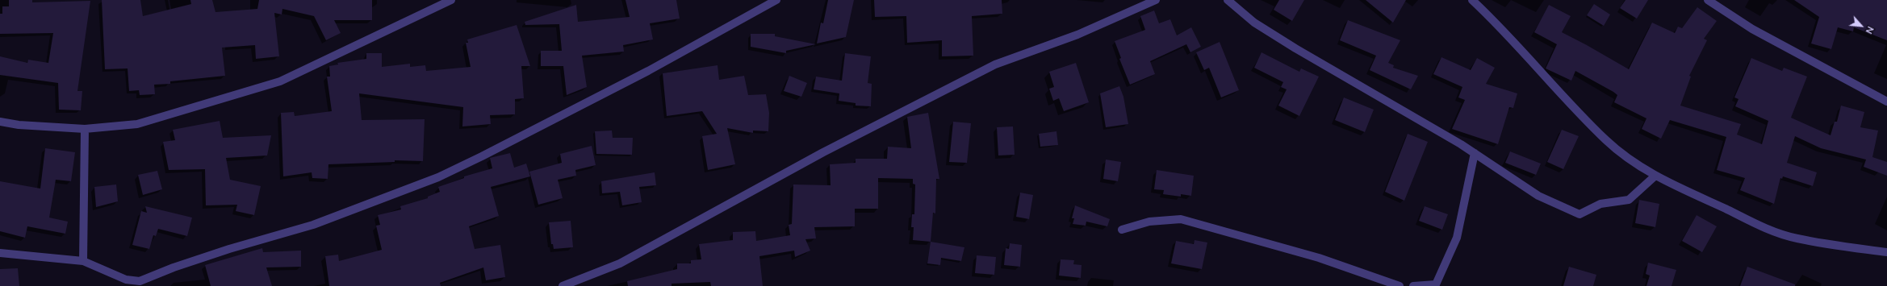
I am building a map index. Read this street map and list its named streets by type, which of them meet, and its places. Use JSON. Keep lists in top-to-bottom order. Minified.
{"north":"bottom right"}
